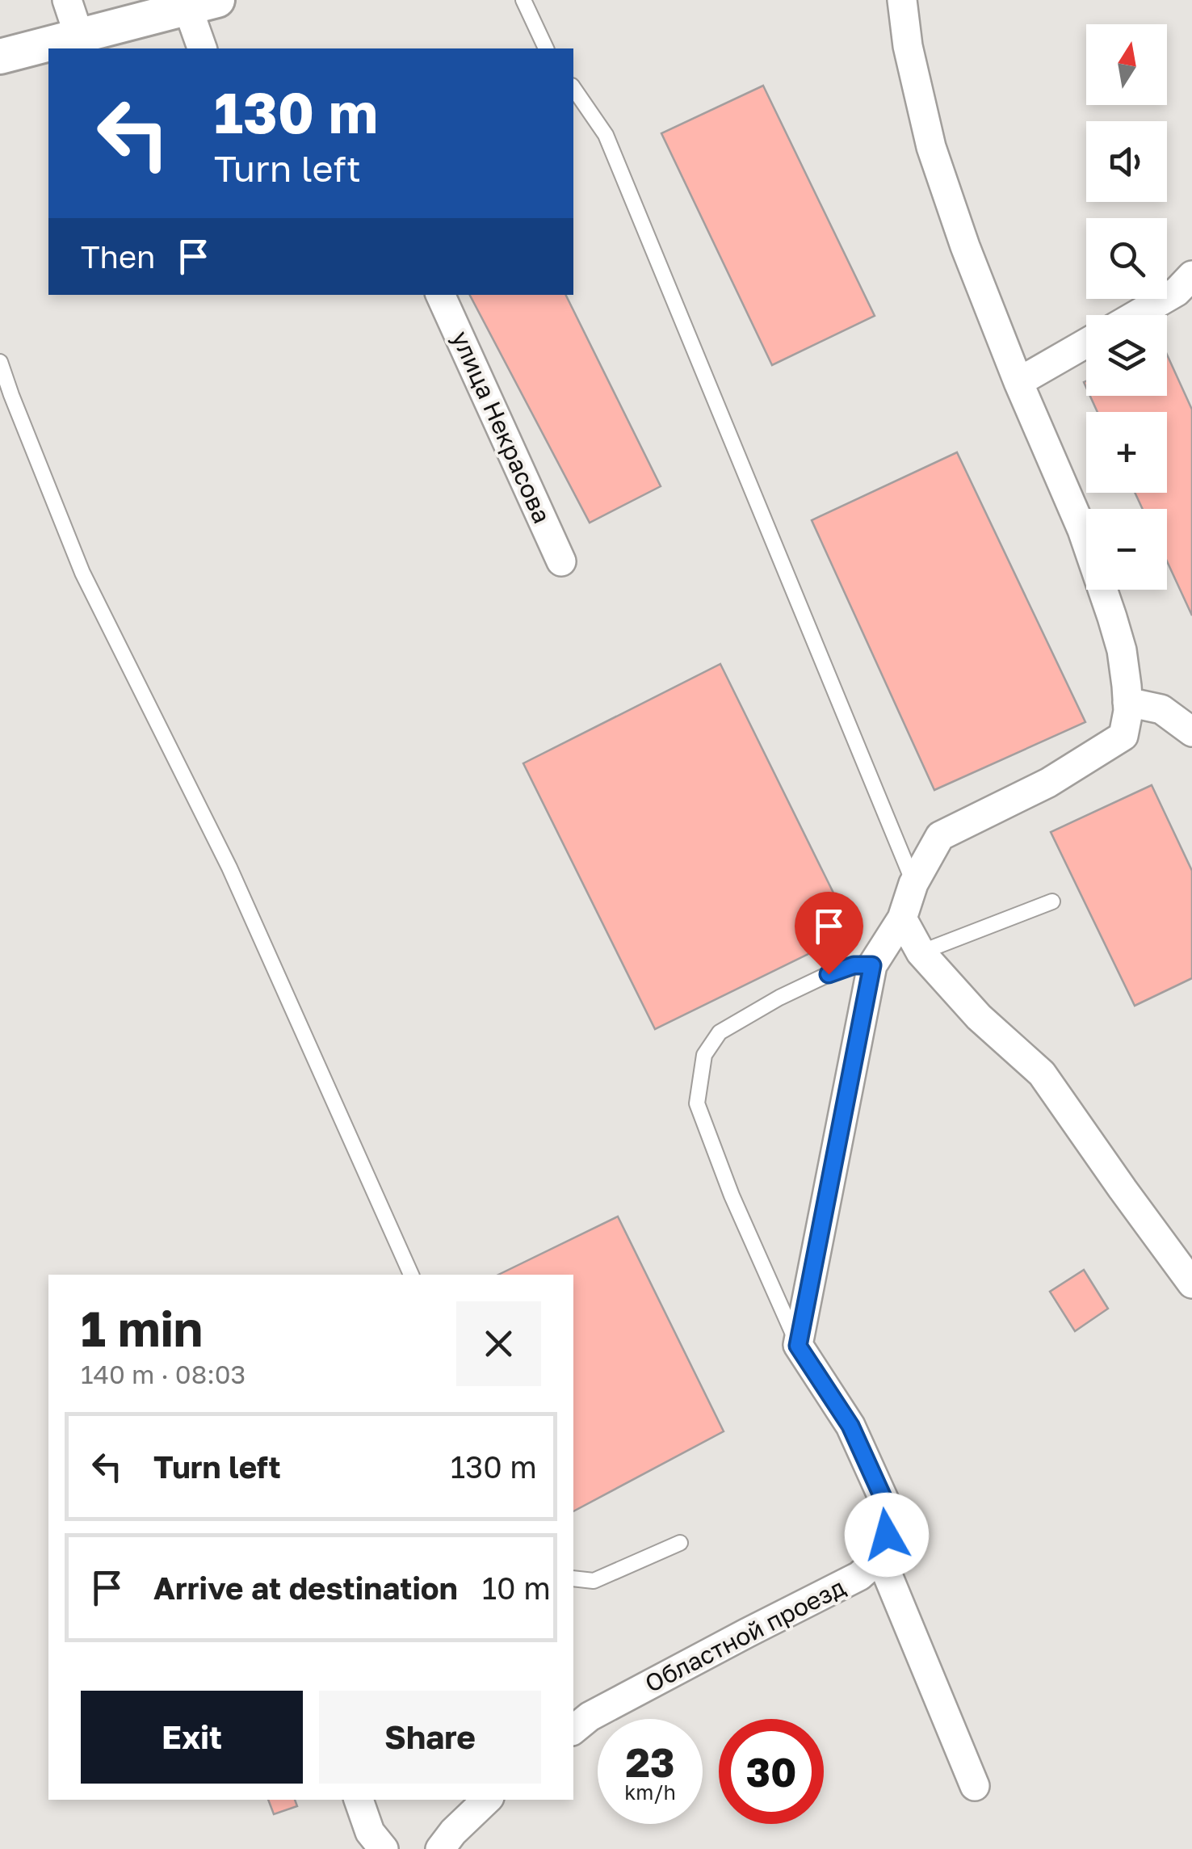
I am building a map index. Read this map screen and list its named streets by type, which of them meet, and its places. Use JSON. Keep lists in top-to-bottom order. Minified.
{"streets":{"street":["улица Некрасова","Областной проезд"]},"north":"top","page":{"map_buttons":["+","−"],"turn":["130 m","Turn left"],"then":"Then","heading":["1 min","140 m · 08:03"],"list":[{"name":"Turn left","value":"130 m"},{"name":"Arrive at destination","value":"10 m"}],"buttons":["Exit","Share"],"speed":"23 km/h","limit":"30"}}
